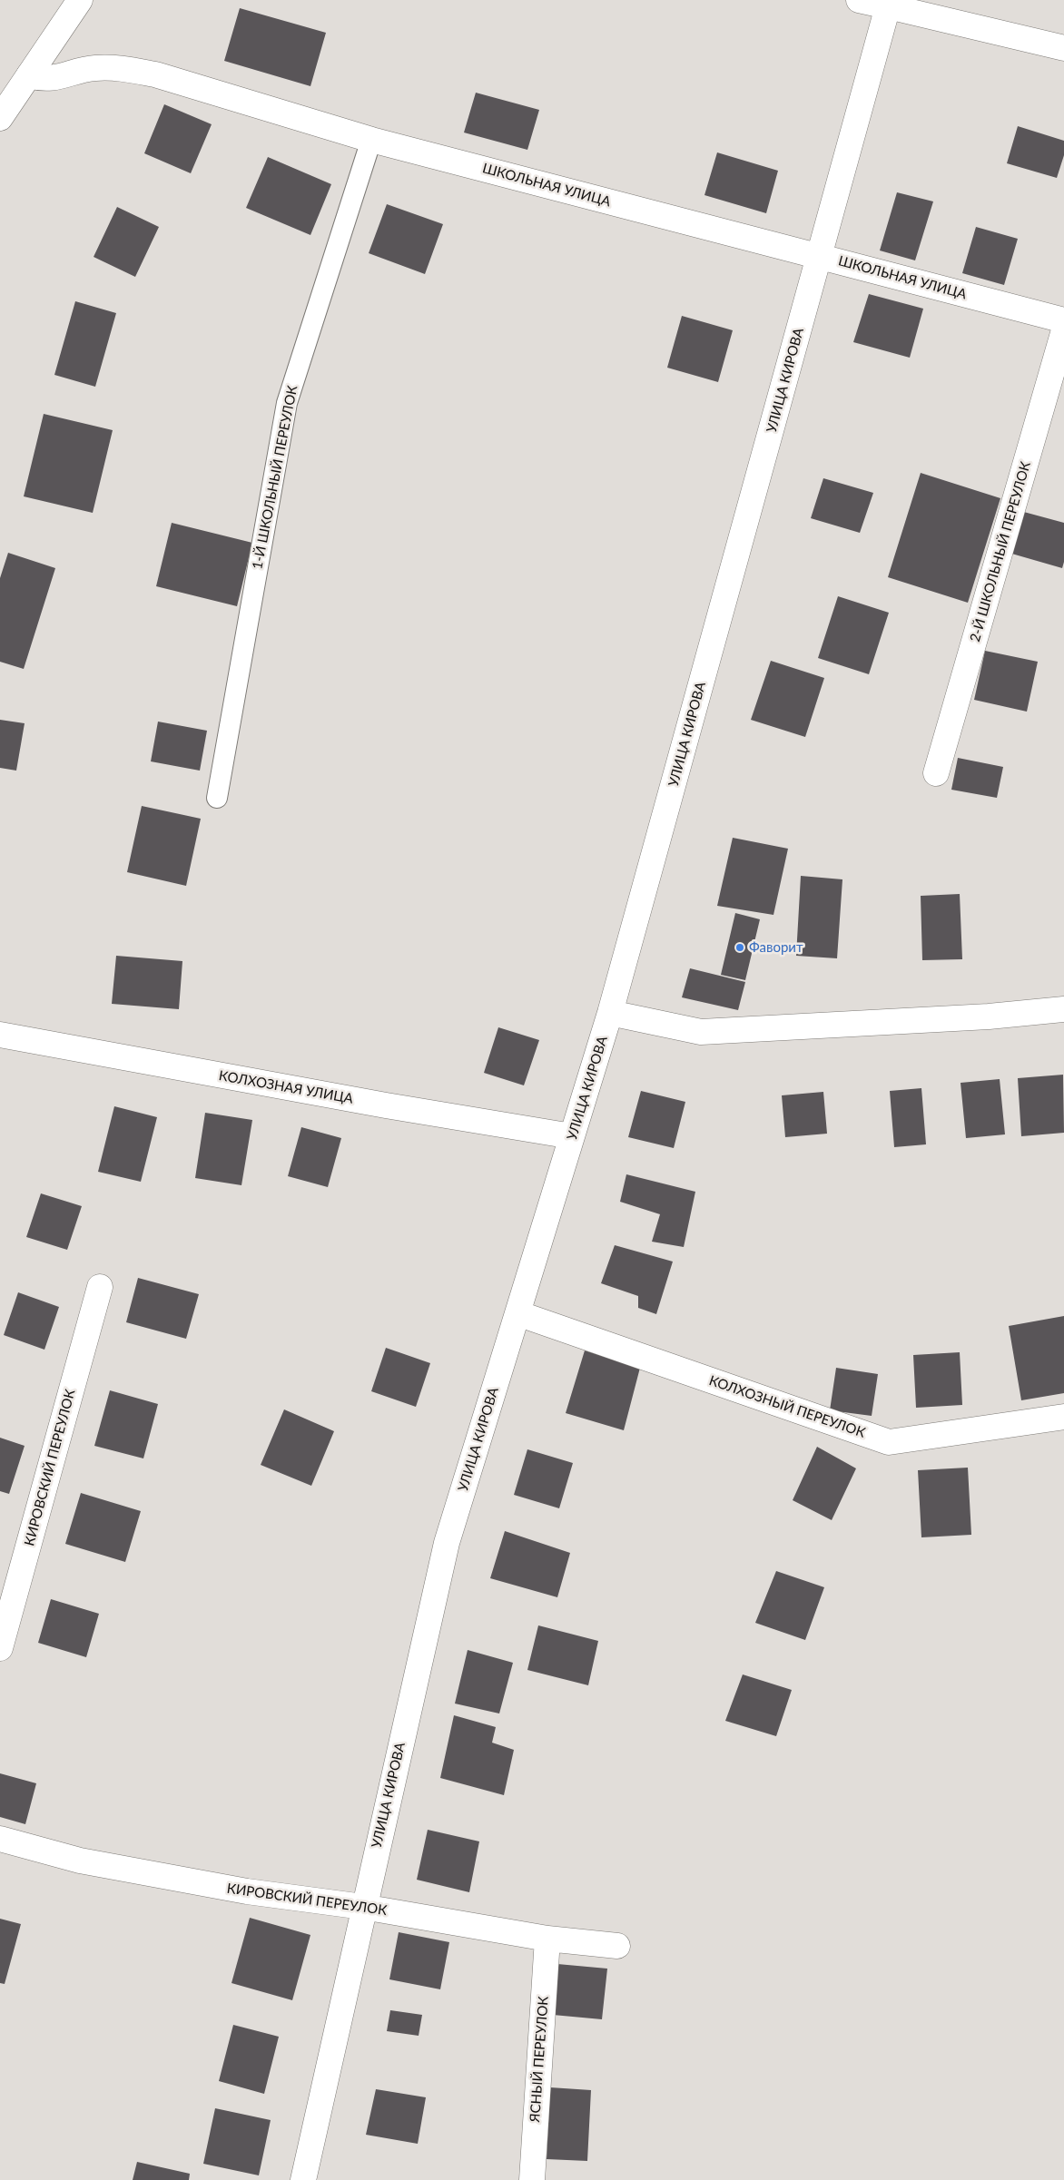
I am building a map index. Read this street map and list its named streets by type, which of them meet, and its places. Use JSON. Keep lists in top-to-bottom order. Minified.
{"streets":{"street":["ШКОЛЬНАЯ УЛИЦА","УЛИЦА КИРОВА","2-Й ШКОЛЬНЫЙ ПЕРЕУЛОК","КОЛХОЗНАЯ УЛИЦА","КОЛХОЗНЫЙ ПЕРЕУЛОК","КИРОВСКИЙ ПЕРЕУЛОК","ЯСНЫЙ ПЕРЕУЛОК"],"lane":["1-Й ШКОЛЬНЫЙ ПЕРЕУЛОК"]},"crossings":[["ШКОЛЬНАЯ УЛИЦА","УЛИЦА КИРОВА"],["ШКОЛЬНАЯ УЛИЦА","1-Й ШКОЛЬНЫЙ ПЕРЕУЛОК"],["УЛИЦА КИРОВА","КОЛХОЗНАЯ УЛИЦА"],["УЛИЦА КИРОВА","КОЛХОЗНЫЙ ПЕРЕУЛОК"],["УЛИЦА КИРОВА","КИРОВСКИЙ ПЕРЕУЛОК"],["КИРОВСКИЙ ПЕРЕУЛОК","ЯСНЫЙ ПЕРЕУЛОК"]],"places":["Фаворит"]}
